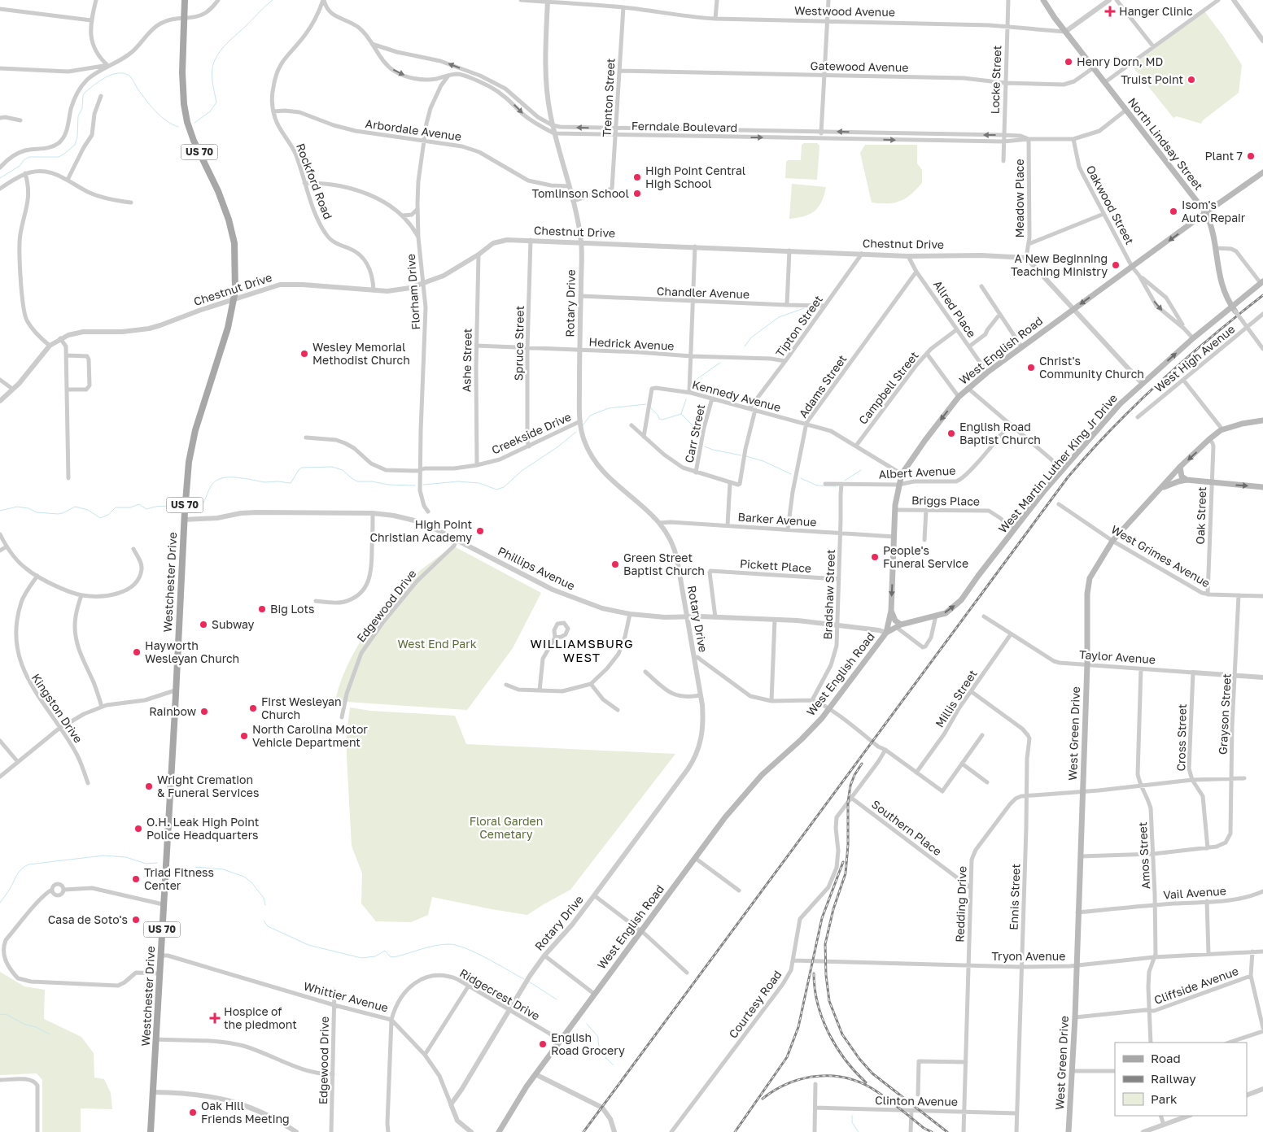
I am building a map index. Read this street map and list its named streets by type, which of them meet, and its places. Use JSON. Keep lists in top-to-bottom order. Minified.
{"streets":{"main road":["North Lindsay Street","US 70","West English Road","West Martin Luther King Jr Drive","Westchester Drive","West Green Drive"],"street":["Westwood Avenue","Gatewood Avenue","Locke Street","Trenton Street","Ferndale Boulevard","Arbordale Avenue","Rockford Road","Meadow Place","Oakwood Street","Chestnut Drive","Florham Drive","Chandler Avenue","Rotary Drive","Allred Place","Tipton Street","Spruce Street","Hedrick Avenue","West High Avenue","Ashe Street","Adams Street","Campbell Street","Kennedy Avenue","Creekside Drive","Carr Street","Albert Avenue","Briggs Place","Oak Street","Barker Avenue","West Grimes Avenue","Pickett Place","Phillips Avenue","Bradshaw Street","Edgewood Drive","Taylor Avenue","Millis Street","Kingston Drive","Grayson Street","Cross Street","Southern Place","Amos Street","Vail Avenue","Ennis Street","Redding Drive","Tryon Avenue","Cliffside Avenue","Ridgecrest Drive","Whittier Avenue","Courtesy Road","Clinton Avenue"]},"crossings":[["Westwood Avenue","Locke Street"],["Westwood Avenue","Trenton Street"],["Westwood Avenue","North Lindsay Street"],["Westwood Avenue","Rotary Drive"],["Gatewood Avenue","Locke Street"],["Gatewood Avenue","Trenton Street"],["Gatewood Avenue","North Lindsay Street"],["Locke Street","Ferndale Boulevard"],["Trenton Street","Ferndale Boulevard"],["Trenton Street","Rotary Drive"],["Ferndale Boulevard","North Lindsay Street"],["Ferndale Boulevard","Rockford Road"],["Ferndale Boulevard","Meadow Place"],["Ferndale Boulevard","Oakwood Street"],["Ferndale Boulevard","Florham Drive"],["Ferndale Boulevard","Rotary Drive"],["Arbordale Avenue","Rockford Road"],["Arbordale Avenue","Florham Drive"],["Arbordale Avenue","Rotary Drive"],["North Lindsay Street","West English Road"],["North Lindsay Street","West Martin Luther King Jr Drive"],["Rockford Road","Chestnut Drive"],["Meadow Place","Chestnut Drive"],["Oakwood Street","West English Road"],["Oakwood Street","West Martin Luther King Jr Drive"],["Chestnut Drive","Florham Drive"],["Chestnut Drive","Rotary Drive"],["Chestnut Drive","Allred Place"],["Chestnut Drive","Tipton Street"],["Chestnut Drive","Spruce Street"],["Chestnut Drive","Ashe Street"],["Chestnut Drive","Carr Street"],["Chestnut Drive","Westchester Drive"],["Florham Drive","Creekside Drive"],["Chandler Avenue","Rotary Drive"],["Chandler Avenue","Tipton Street"],["Chandler Avenue","Carr Street"],["Rotary Drive","Hedrick Avenue"],["Rotary Drive","Creekside Drive"],["Rotary Drive","Barker Avenue"],["Rotary Drive","Phillips Avenue"],["Rotary Drive","Ridgecrest Drive"],["Rotary Drive","Whittier Avenue"],["Allred Place","West English Road"],["Allred Place","Adams Street"],["Allred Place","Campbell Street"],["Tipton Street","Hedrick Avenue"],["Tipton Street","Kennedy Avenue"],["Spruce Street","Hedrick Avenue"],["Spruce Street","Creekside Drive"],["Hedrick Avenue","Ashe Street"],["Hedrick Avenue","Carr Street"],["West English Road","Kennedy Avenue"],["West English Road","West Martin Luther King Jr Drive"],["West English Road","Albert Avenue"],["West English Road","Briggs Place"],["West English Road","Barker Avenue"],["West English Road","Phillips Avenue"],["West English Road","Ridgecrest Drive"],["Ashe Street","Creekside Drive"],["Adams Street","Kennedy Avenue"],["Adams Street","Barker Avenue"],["Campbell Street","Kennedy Avenue"],["Kennedy Avenue","Carr Street"],["West Martin Luther King Jr Drive","Briggs Place"],["West Martin Luther King Jr Drive","Phillips Avenue"],["Albert Avenue","Bradshaw Street"],["Oak Street","West Grimes Avenue"],["Oak Street","West Green Drive"],["Barker Avenue","Bradshaw Street"],["West Grimes Avenue","Grayson Street"],["West Grimes Avenue","West Green Drive"],["Pickett Place","Phillips Avenue"],["Pickett Place","Bradshaw Street"],["Phillips Avenue","Westchester Drive"],["Phillips Avenue","Bradshaw Street"],["Phillips Avenue","Edgewood Drive"],["Westchester Drive","Whittier Avenue"],["Edgewood Drive","Whittier Avenue"],["Taylor Avenue","Millis Street"],["Taylor Avenue","Grayson Street"],["Taylor Avenue","West Green Drive"],["Taylor Avenue","Cross Street"],["Taylor Avenue","Amos Street"],["Millis Street","Ennis Street"],["Grayson Street","Cross Street"],["Grayson Street","Redding Drive"],["West Green Drive","Vail Avenue"],["West Green Drive","Redding Drive"],["West Green Drive","Tryon Avenue"],["West Green Drive","Cliffside Avenue"],["Cross Street","Redding Drive"],["Southern Place","Redding Drive"],["Southern Place","Courtesy Road"],["Amos Street","Vail Avenue"],["Amos Street","Redding Drive"],["Amos Street","Tryon Avenue"],["Amos Street","Cliffside Avenue"],["Ennis Street","Redding Drive"],["Ennis Street","Tryon Avenue"],["Ennis Street","Clinton Avenue"],["Redding Drive","Tryon Avenue"],["Redding Drive","Clinton Avenue"],["Tryon Avenue","Courtesy Road"],["Ridgecrest Drive","Whittier Avenue"]],"one_way":["West Martin Luther King Jr Drive"],"districts":["WILLIAMSBURG WEST"],"parks":["West End Park","Floral Garden Cemetary"],"places":{"health":["Hanger Clinic","Hospice of the piedmont"],"other":["Henry Dorn, MD","Truist Point","Plant 7","High Point Central High School","Tomlinson School","Isom's Auto Repair","A New Beginning Teaching Ministry","Wesley Memorial Methodist Church","Christ's Community Church","English Road Baptist Church","High Point Christian Academy","People's Funeral Service","Green Street Baptist Church","Big Lots","Subway","Hayworth Wesleyan Church","First Wesleyan Church","Rainbow","North Carolina Motor Vehicle Department","Wright Cremation & Funeral Services","O.H. Leak High Point Police Headquarters","Triad Fitness Center","Casa de Soto's","English Road Grocery","Oak Hill Friends Meeting"]},"legend":["Road","Railway","Park"]}
